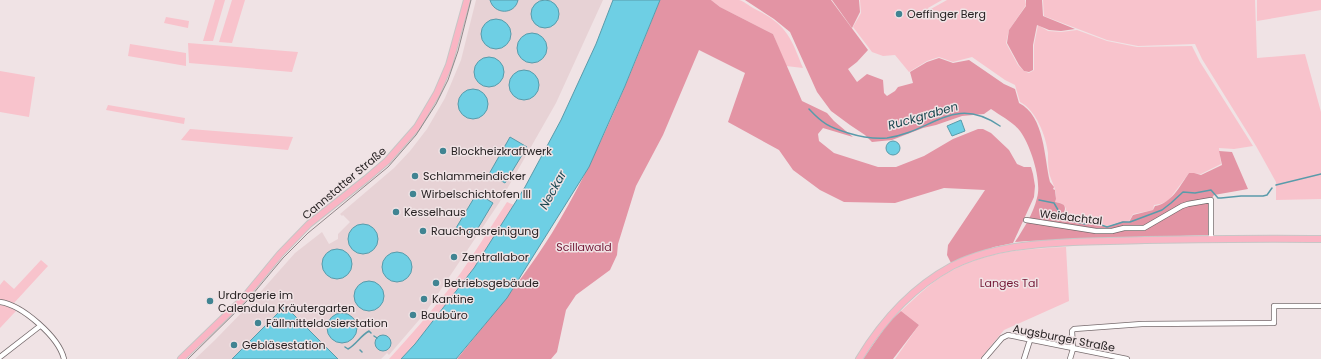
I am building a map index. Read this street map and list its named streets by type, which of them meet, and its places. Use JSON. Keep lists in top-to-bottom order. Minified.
{"streets":{"main road":["Cannstatter Straße"],"street":["Weidachtal","Augsburger Straße"]},"water":["Ruckgraben","Neckar"],"parks":["Scillawald","Langes Tal"],"places":["Oeffinger Berg","Blockheizkraftwerk","Schlammeindicker","Wirbelschichtofen III","Kesselhaus","Rauchgasreinigung","Zentrallabor","Betriebsgebäude","Kantine","Urdrogerie im Calendula Kräutergarten","Baubüro","Fällmitteldosierstation","Gebläsestation"]}
